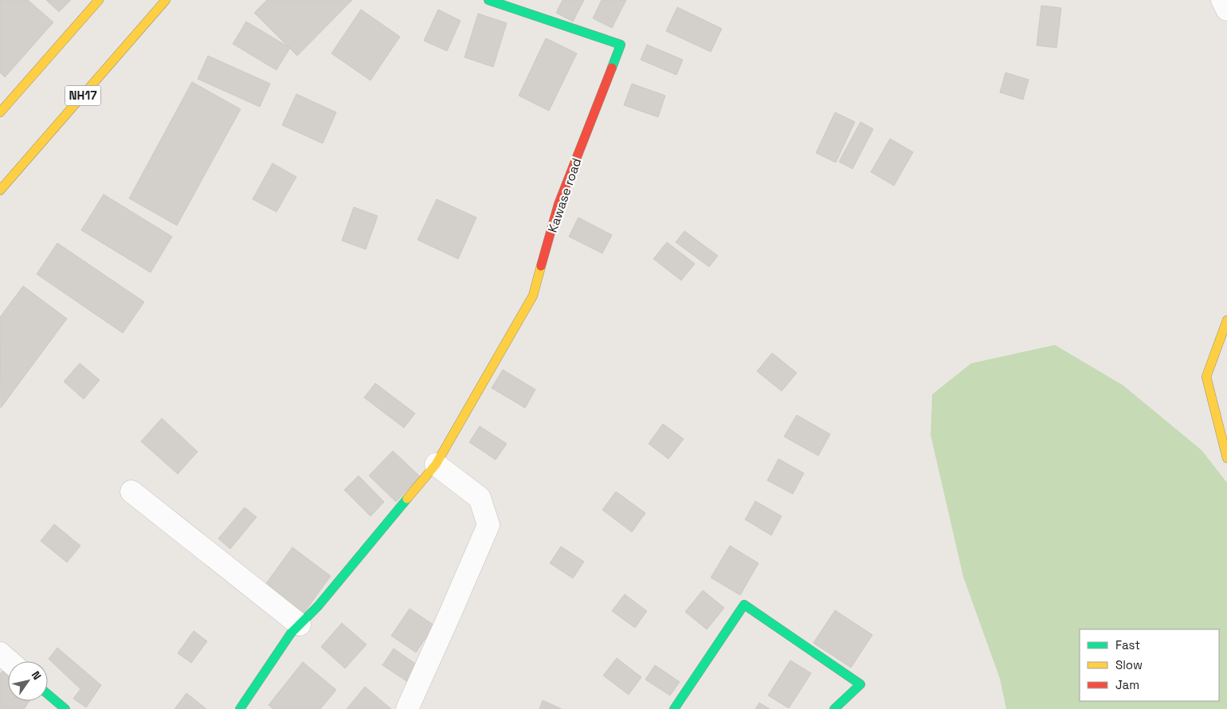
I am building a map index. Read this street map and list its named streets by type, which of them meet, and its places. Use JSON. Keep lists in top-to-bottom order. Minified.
{"streets":{"main road":["NH17","Kawase road"]},"legend":["Fast","Slow","Jam"],"north":"top right"}
